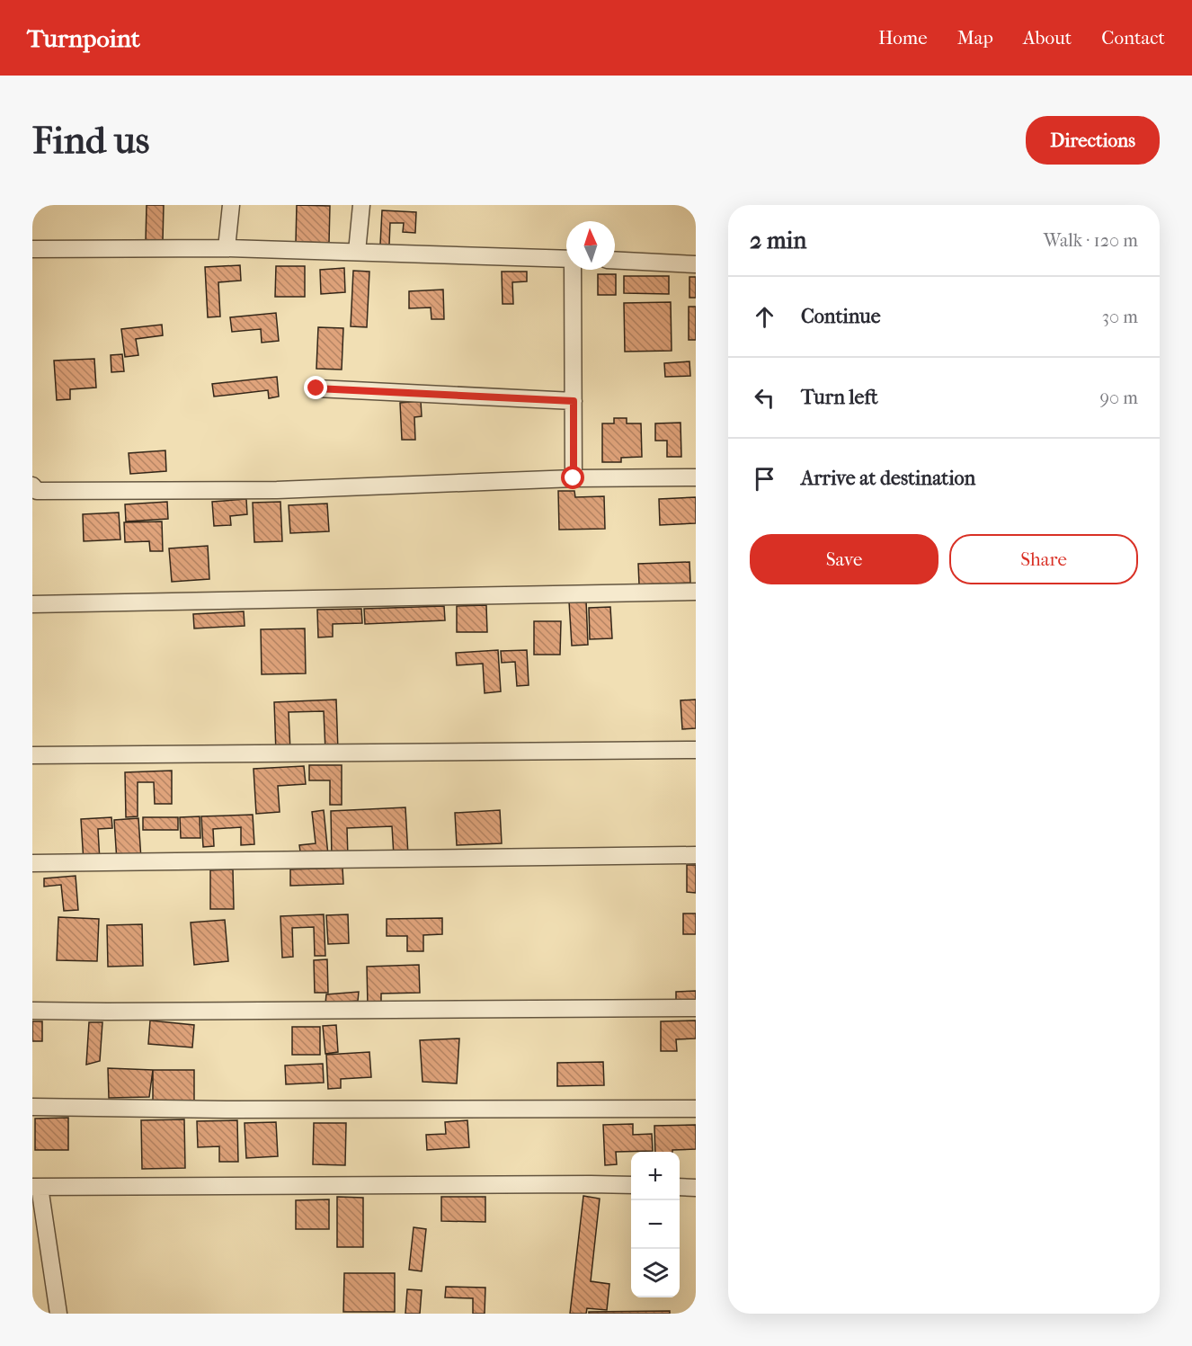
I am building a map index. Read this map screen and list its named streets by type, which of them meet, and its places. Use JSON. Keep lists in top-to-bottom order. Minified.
{"north":"top","page":{"header":"Turnpoint","nav":["Home","Map","About","Contact"],"buttons":["Directions",["Save","Share"]],"title":"Find us","heading":["2 min","Walk · 120 m"],"list":[["Continue","30 m"],["Turn left","90 m"],"Arrive at destination"],"map_buttons":["+","−"]}}
